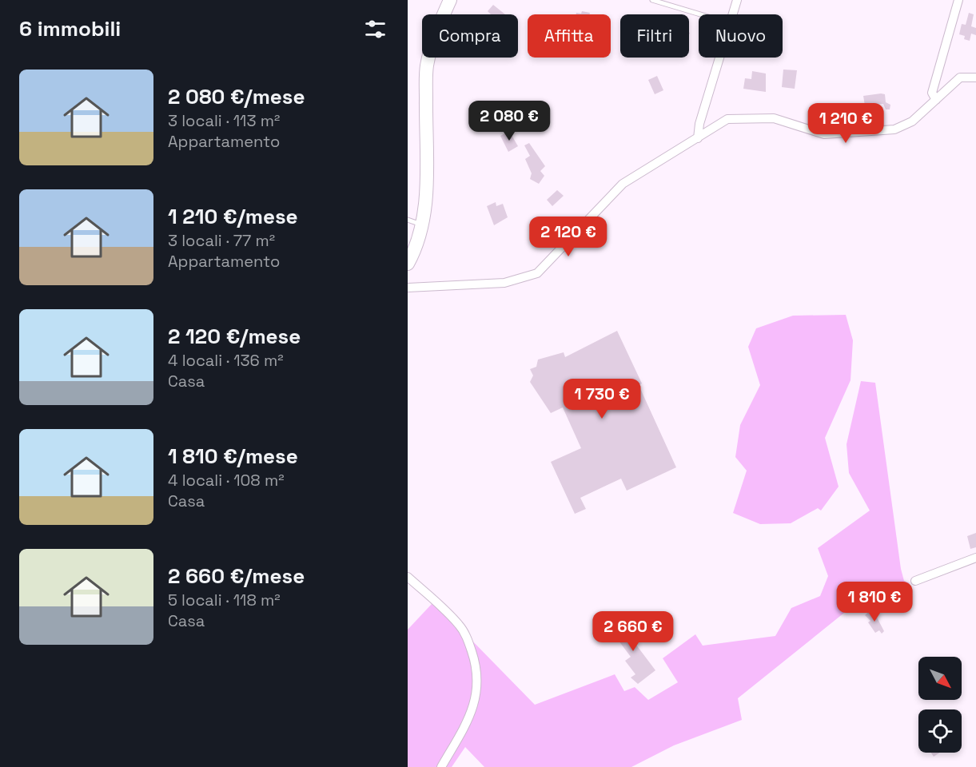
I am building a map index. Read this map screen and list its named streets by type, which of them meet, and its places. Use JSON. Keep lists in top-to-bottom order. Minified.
{"north":"bottom right","page":{"heading":"6 immobili","chip":["Compra","Affitta","Filtri","Nuovo"],"list":[{"name":"2 080 €/mese","note":"3 locali · 113 m² · Appartamento"},{"name":"1 210 €/mese","note":"3 locali · 77 m² · Appartamento"},{"name":"2 120 €/mese","note":"4 locali · 136 m² · Casa"},{"name":"1 810 €/mese","note":"4 locali · 108 m² · Casa"},{"name":"2 660 €/mese","note":"5 locali · 118 m² · Casa"}],"price":["2 080 €","1 210 €","2 120 €","1 730 €","1 810 €","2 660 €"]}}
